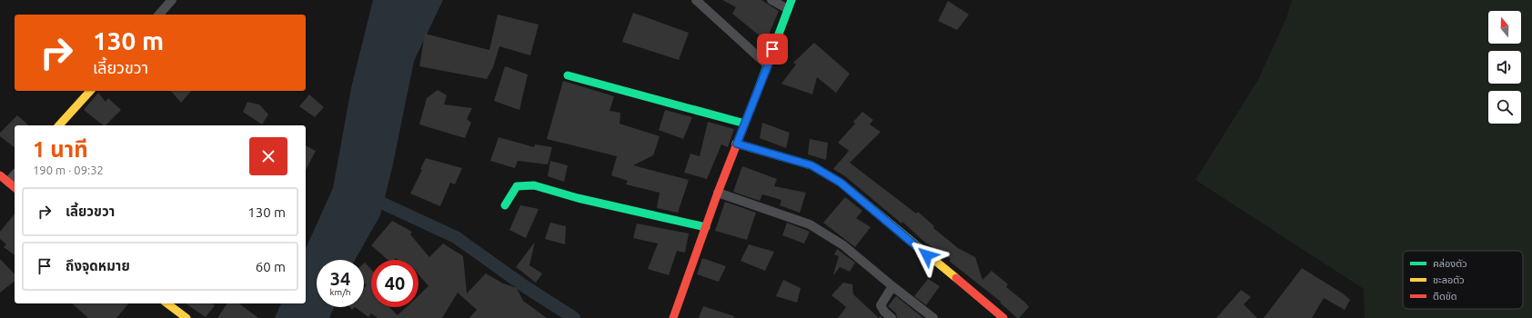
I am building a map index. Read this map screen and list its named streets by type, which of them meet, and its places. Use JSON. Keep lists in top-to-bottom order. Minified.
{"legend":["คล่องตัว","ชะลอตัว","ติดขัด"],"north":"top","page":{"turn":["130 m","เลี้ยวขวา"],"heading":["1 นาที","190 m · 09:32"],"list":[{"name":"เลี้ยวขวา","value":"130 m"},{"name":"ถึงจุดหมาย","value":"60 m"}],"speed":"34 km/h","limit":"40"}}
